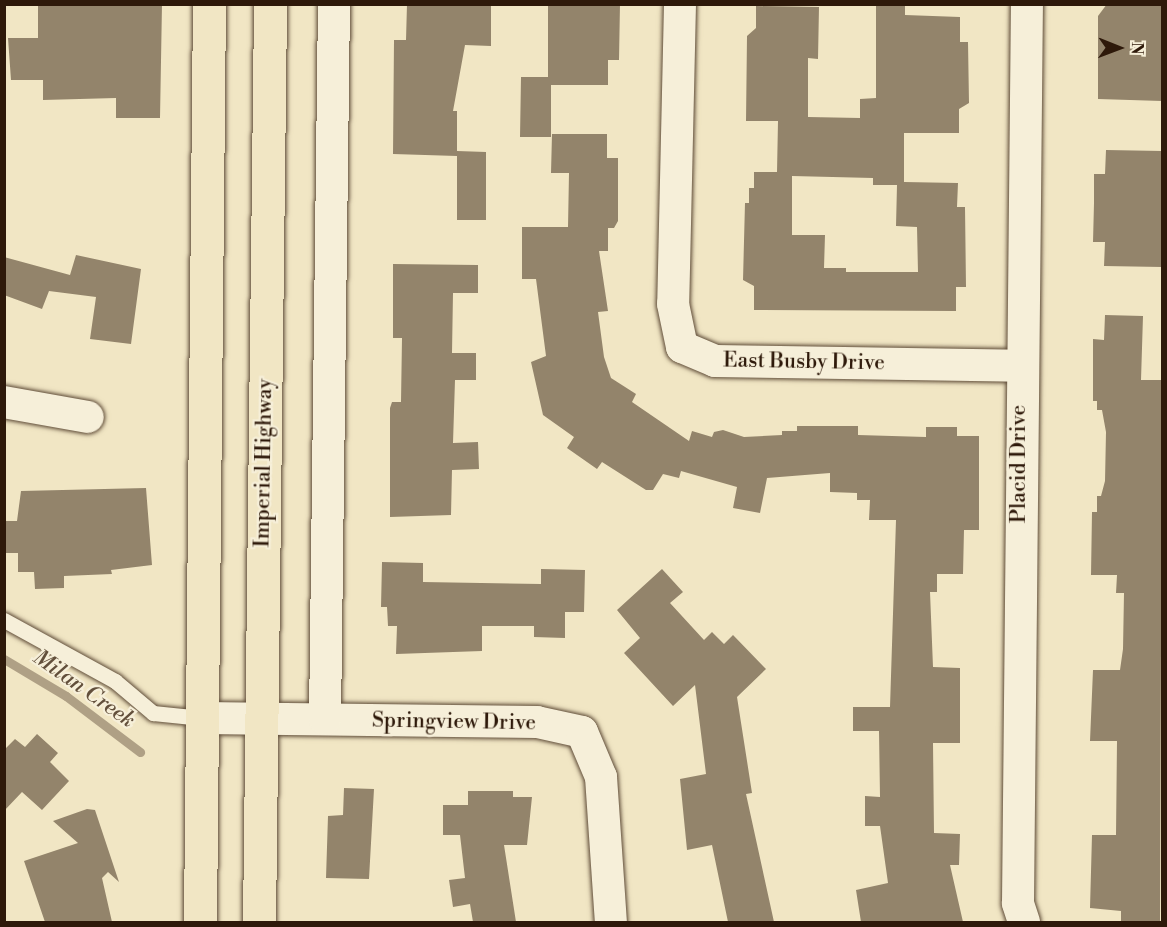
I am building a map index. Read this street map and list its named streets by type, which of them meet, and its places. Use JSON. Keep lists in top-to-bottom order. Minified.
{"streets":{"main road":["Imperial Highway"],"street":["East Busby Drive","Placid Drive","Springview Drive"]},"crossings":[["East Busby Drive","Placid Drive"],["Imperial Highway","Springview Drive"]],"water":["Milan Creek"],"north":"right"}
